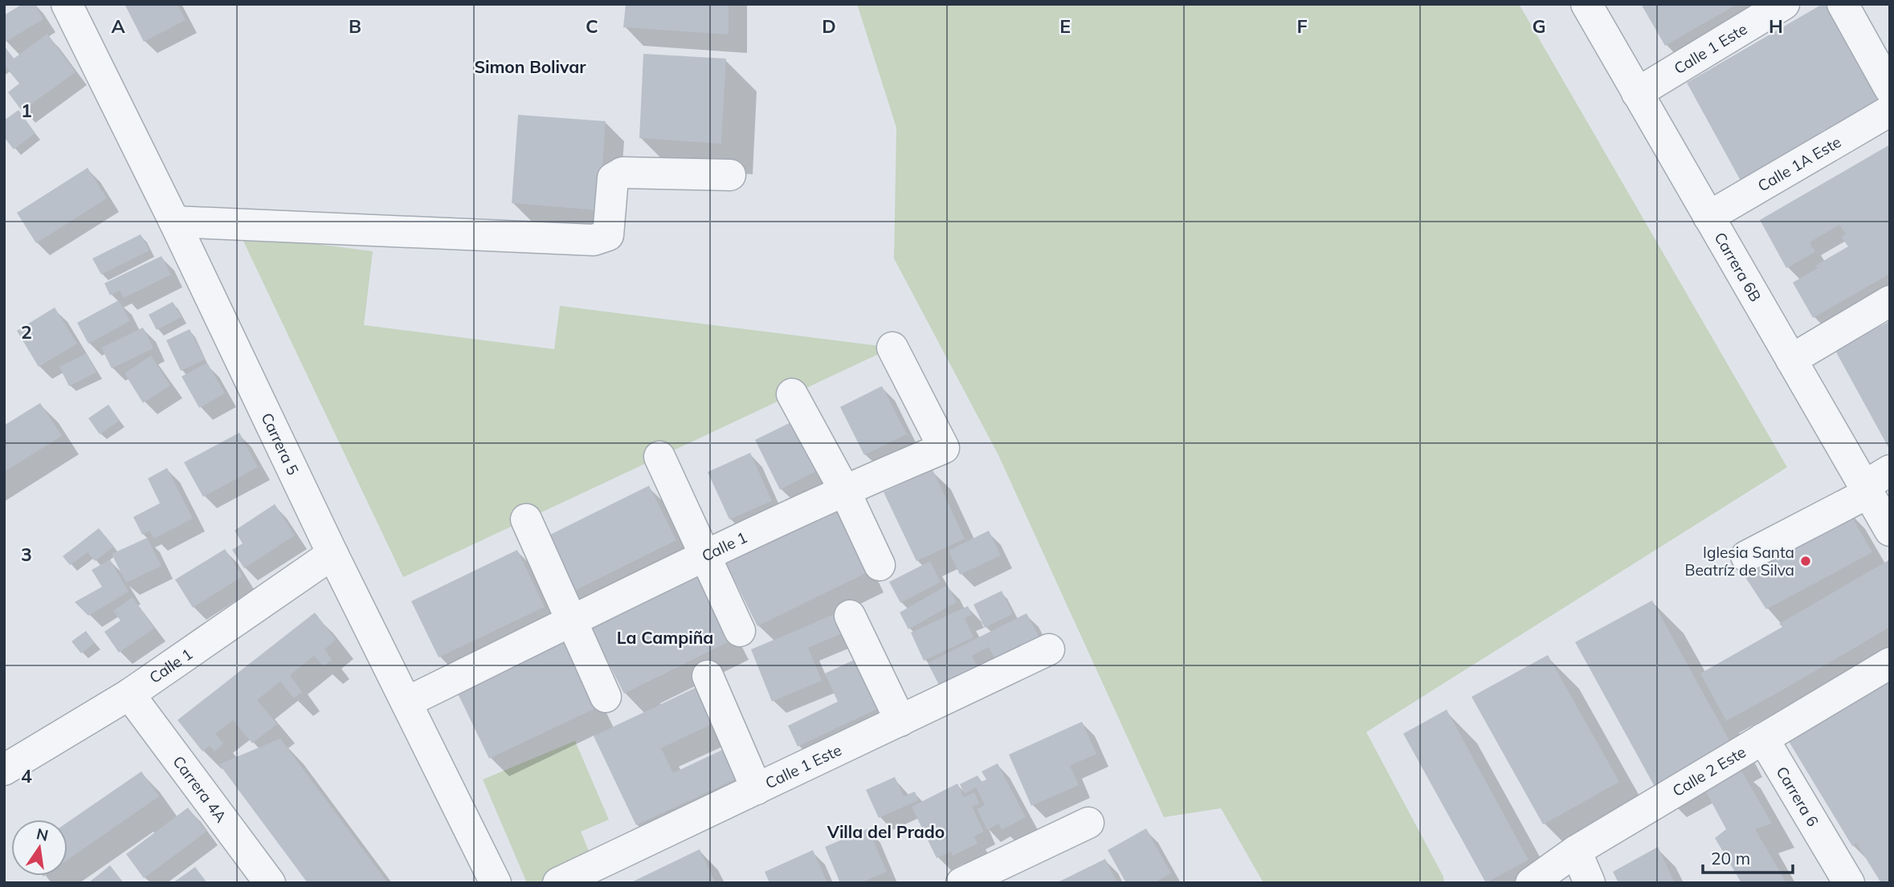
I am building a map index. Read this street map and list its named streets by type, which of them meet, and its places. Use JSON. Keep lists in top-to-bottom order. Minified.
{"streets":{"street":["Calle 1 Este","Calle 1A Este","Carrera 6B","Carrera 5","Calle 1","Calle 2 Este","Carrera 4A","Carrera 6"]},"crossings":[["Calle 1 Este","Carrera 6B"],["Calle 1A Este","Carrera 6B"],["Carrera 5","Calle 1"],["Calle 1","Carrera 4A"],["Calle 2 Este","Carrera 6"]],"districts":["Simon Bolivar","La Campiña","Villa del Prado"],"places":["Iglesia Santa Beatríz de Silva"],"scale_bar":"20 m","north":"top","grid":{"columns":["A","B","C","D","E","F","G","H"],"rows":["1","2","3","4"]}}
